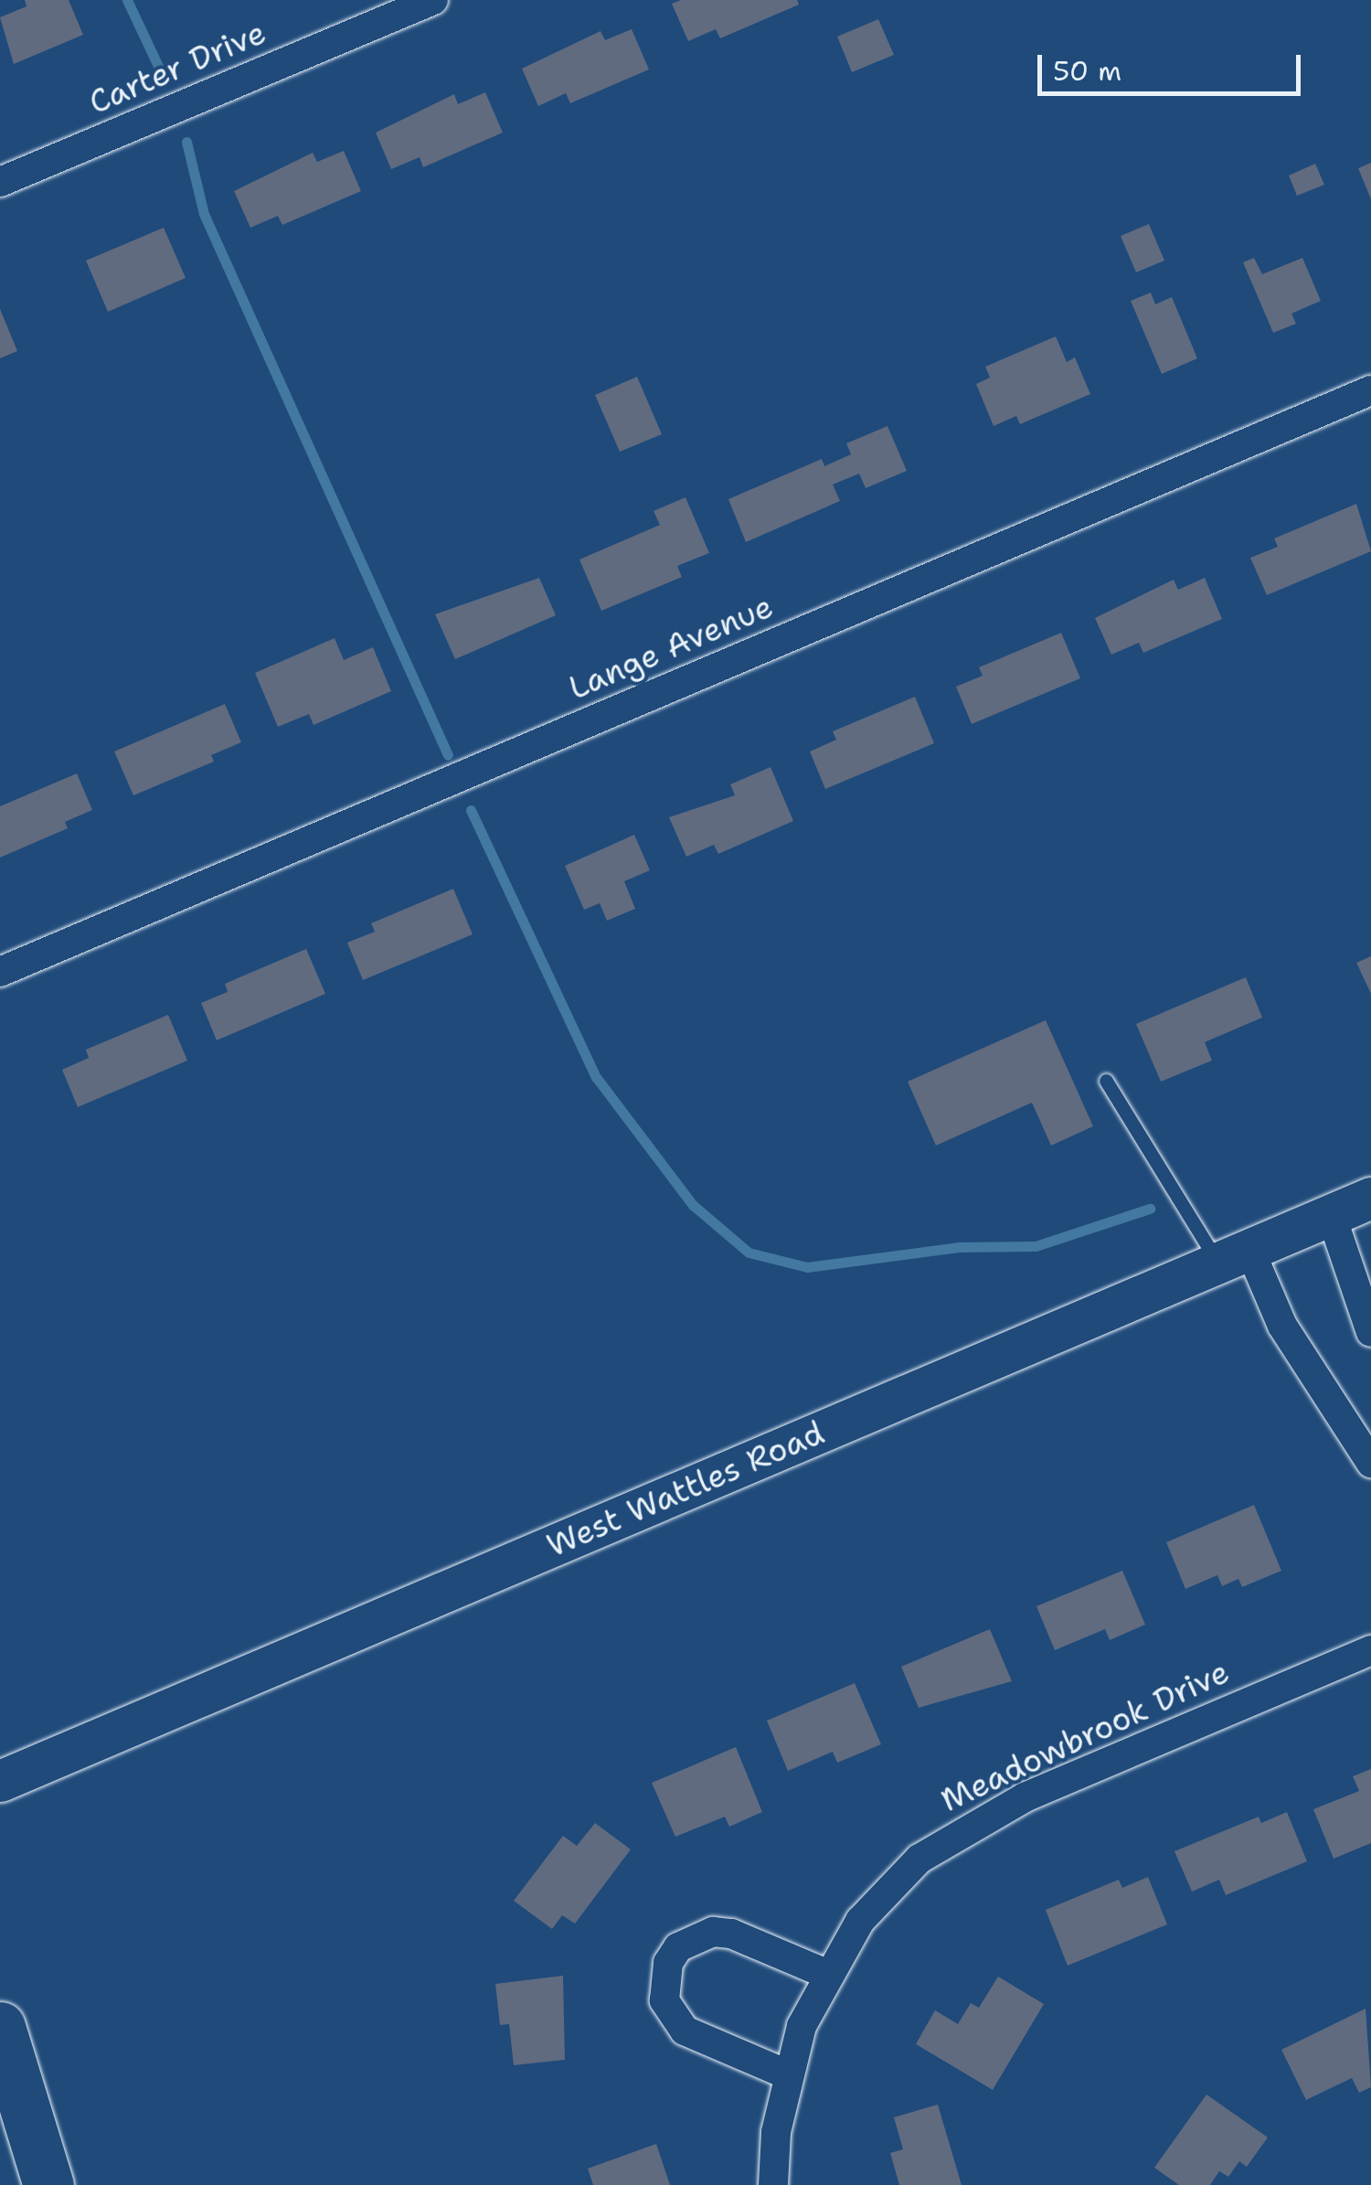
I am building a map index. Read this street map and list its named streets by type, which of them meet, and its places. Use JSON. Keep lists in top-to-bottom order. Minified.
{"streets":{"street":["Carter Drive","Lange Avenue","West Wattles Road","Meadowbrook Drive"]},"scale_bar":"50 m"}
